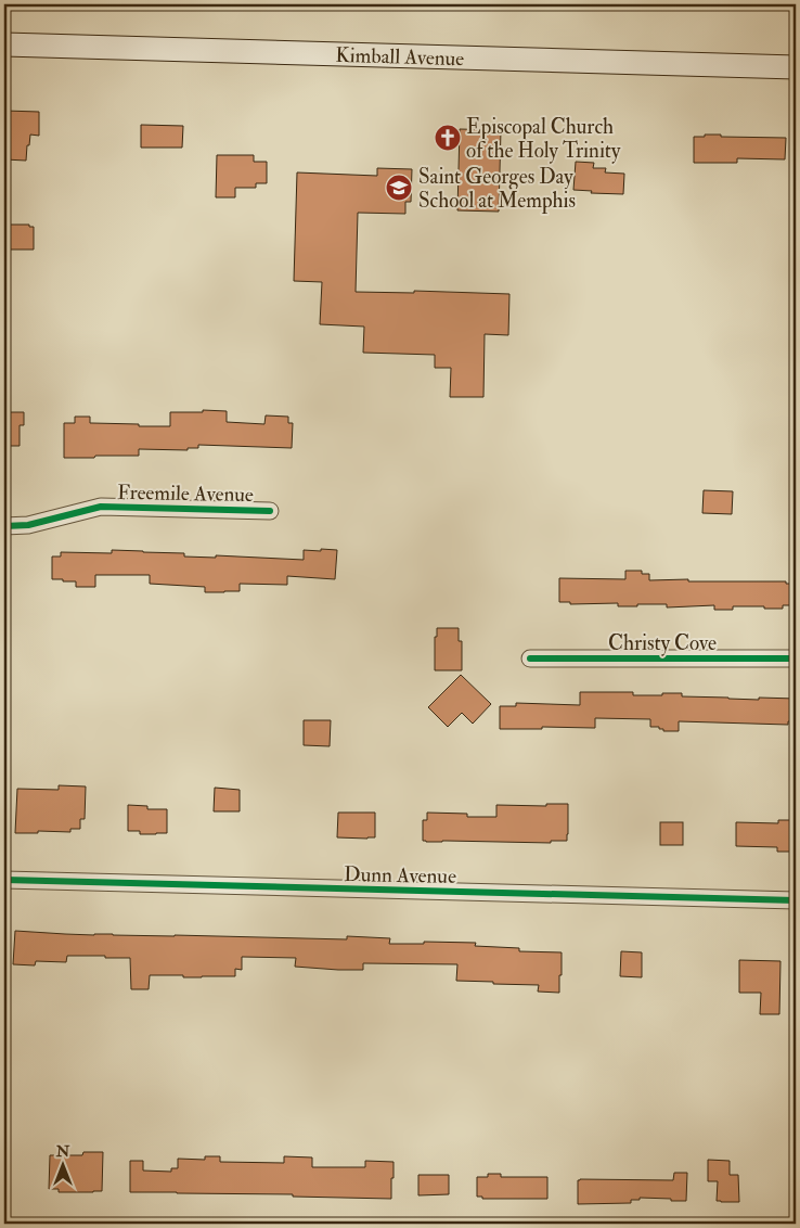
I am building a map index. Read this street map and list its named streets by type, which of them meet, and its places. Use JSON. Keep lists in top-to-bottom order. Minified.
{"streets":{"main road":["Kimball Avenue"],"street":["Freemile Avenue","Christy Cove","Dunn Avenue"]},"places":{"church":["Episcopal Church of the Holy Trinity"],"school or university":["Saint Georges Day School at Memphis"]},"north":"top"}
